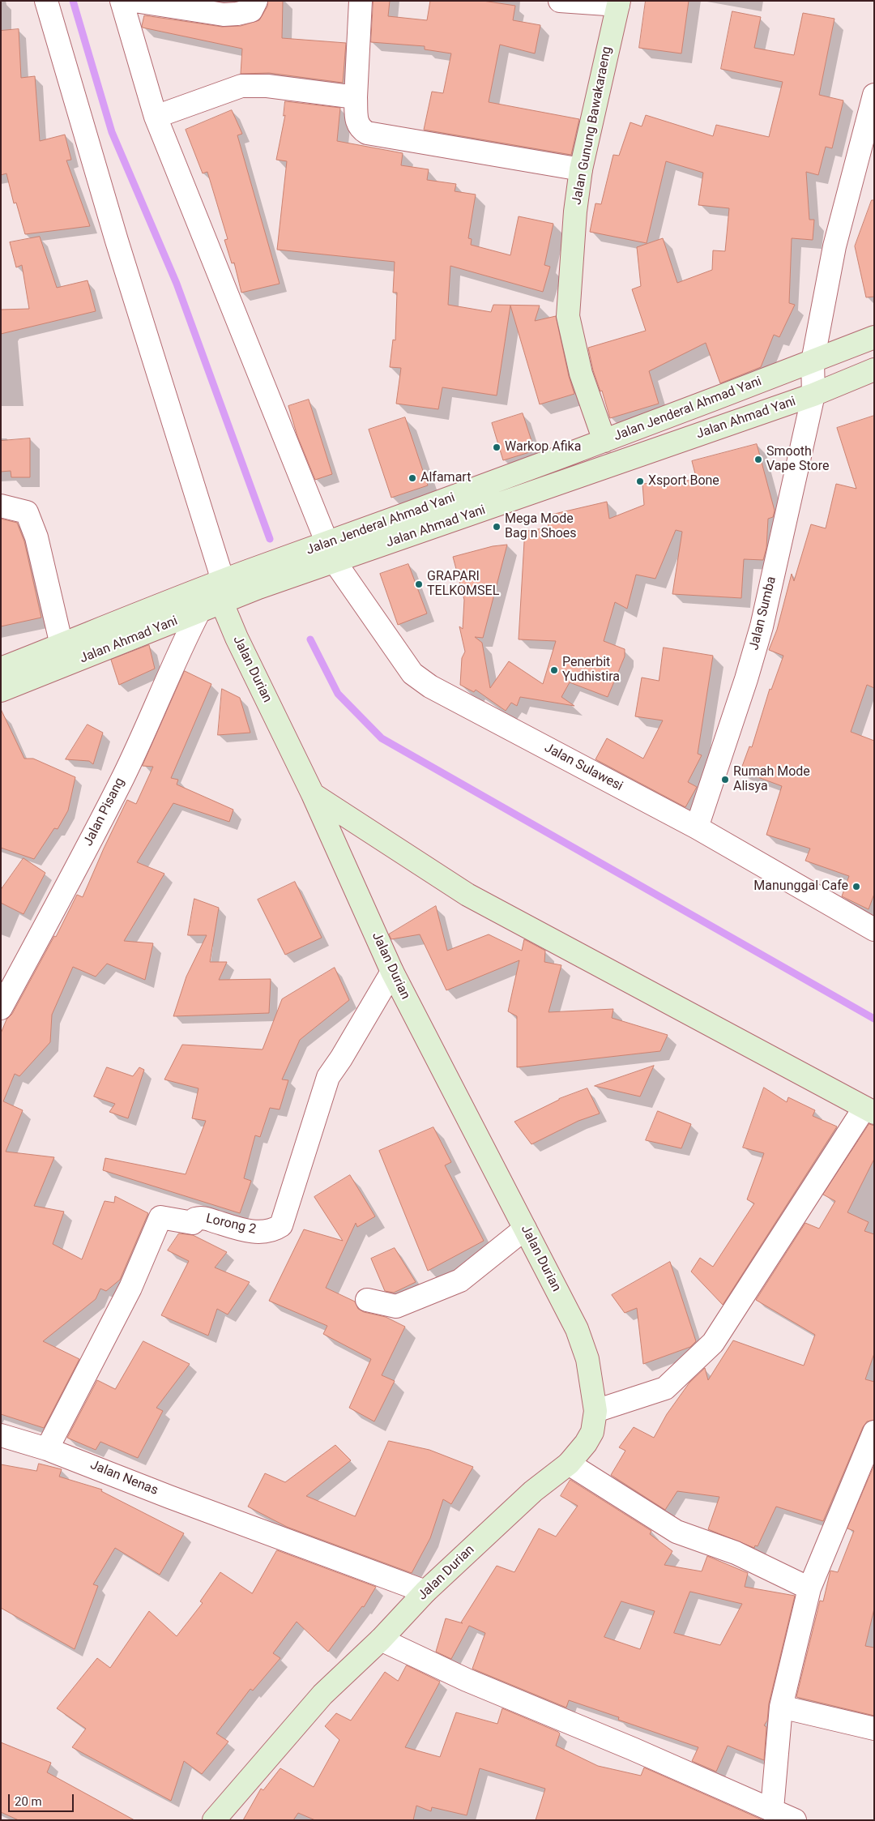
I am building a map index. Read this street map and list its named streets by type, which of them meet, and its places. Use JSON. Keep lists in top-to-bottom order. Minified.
{"streets":{"street":["Jalan Gunung Bawakaraeng","Jalan Jenderal Ahmad Yani","Jalan Ahmad Yani","Jalan Sumba","Jalan Durian","Jalan Sulawesi","Jalan Pisang","Lorong 2","Jalan Nenas"]},"crossings":[["Jalan Gunung Bawakaraeng","Jalan Jenderal Ahmad Yani"],["Jalan Jenderal Ahmad Yani","Jalan Ahmad Yani"],["Jalan Jenderal Ahmad Yani","Jalan Sumba"],["Jalan Jenderal Ahmad Yani","Jalan Sulawesi"],["Jalan Ahmad Yani","Jalan Sumba"],["Jalan Ahmad Yani","Jalan Durian"],["Jalan Ahmad Yani","Jalan Sulawesi"],["Jalan Ahmad Yani","Jalan Pisang"],["Jalan Sumba","Jalan Sulawesi"],["Jalan Durian","Lorong 2"],["Jalan Durian","Jalan Nenas"],["Lorong 2","Jalan Nenas"]],"places":["Warkop Afika","Smooth Vape Store","Alfamart","Xsport Bone","Mega Mode Bag n Shoes","GRAPARI TELKOMSEL","Penerbit Yudhistira","Rumah Mode Alisya","Manunggal Cafe"],"scale_bar":"20 m"}
